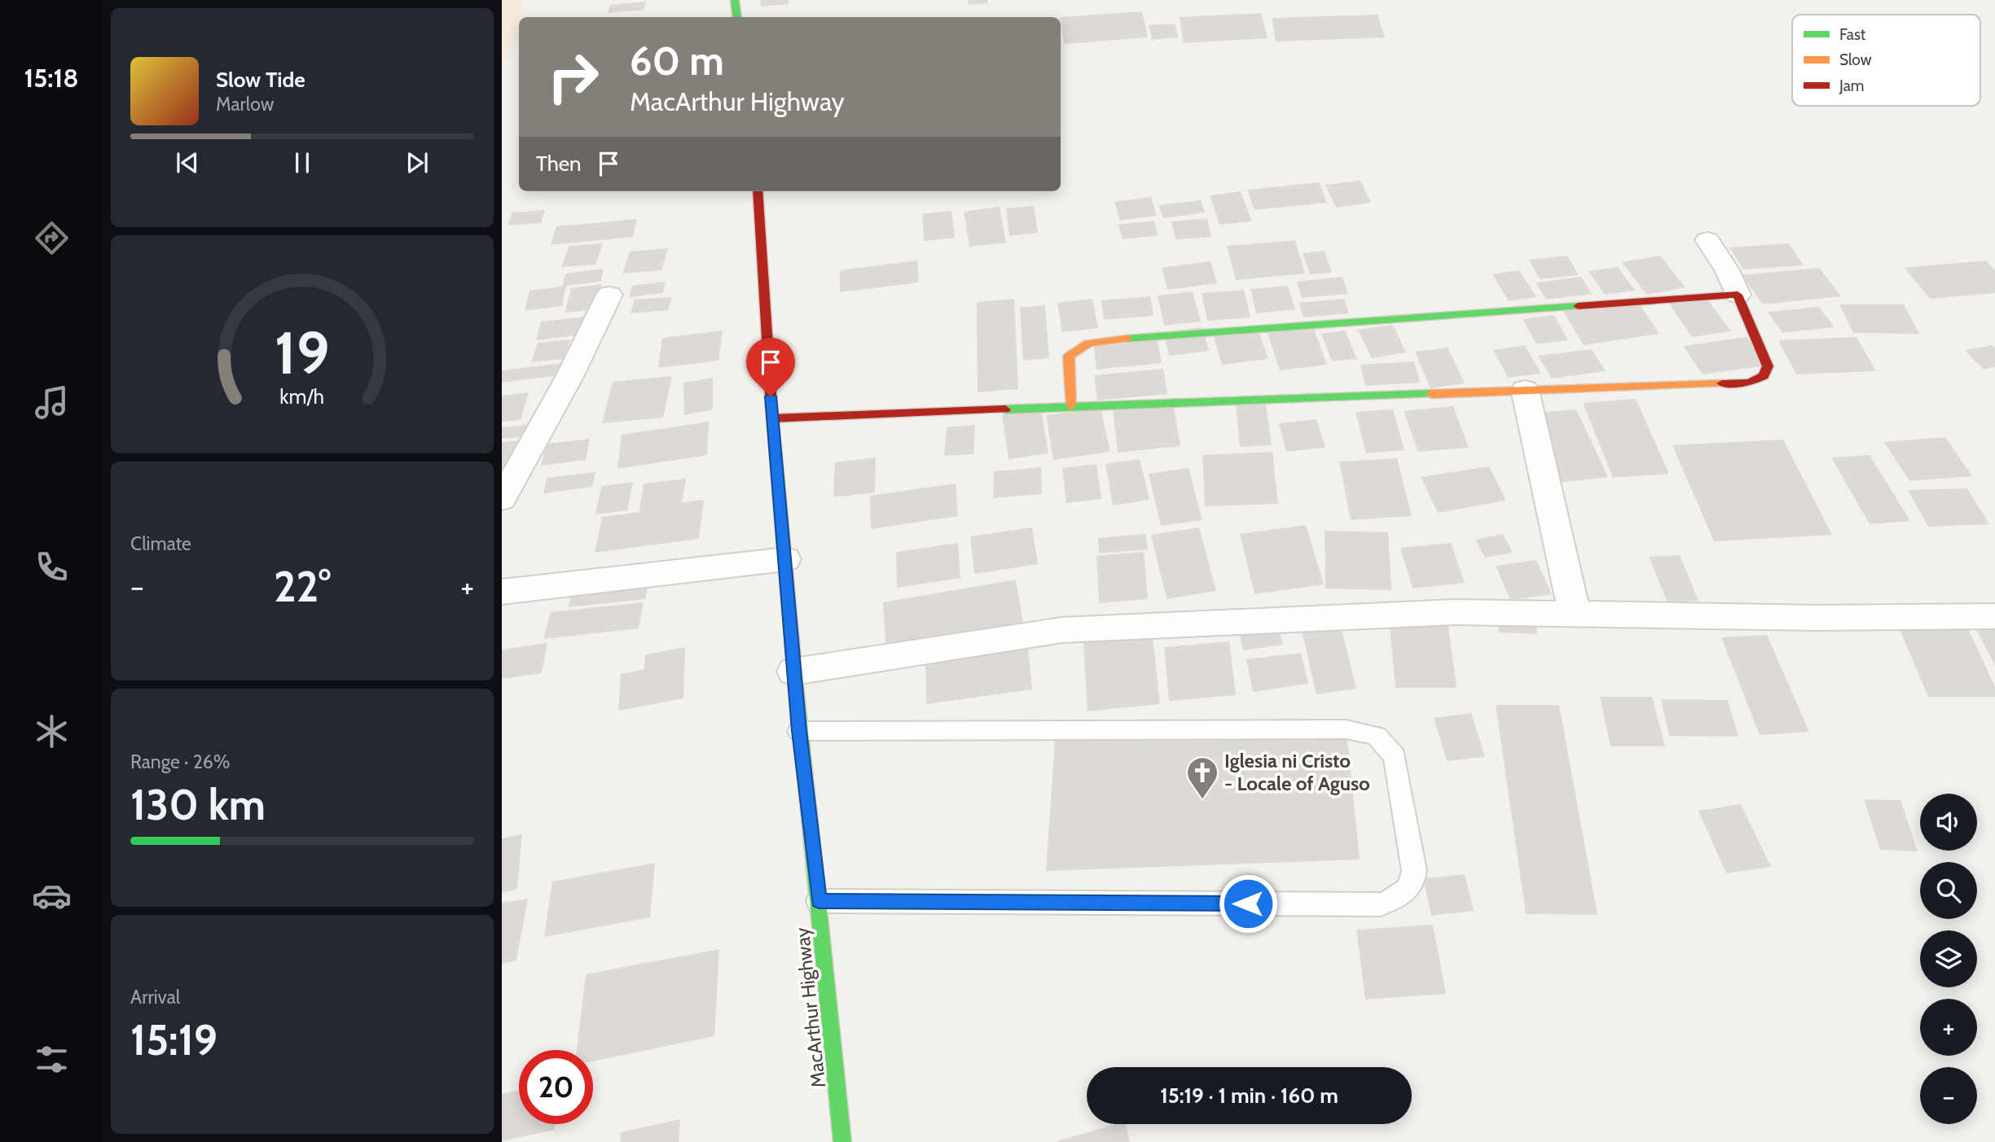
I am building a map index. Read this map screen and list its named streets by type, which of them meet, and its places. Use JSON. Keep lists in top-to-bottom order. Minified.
{"streets":{"main road":["MacArthur Highway"]},"places":{"church":["Iglesia ni Cristo - Locale of Aguso"]},"legend":["Fast","Slow","Jam"],"page":{"tabs":"15:18","turn":["60 m","MacArthur Highway"],"song":["Slow Tide","Marlow"],"then":"Then","tile":["Climate",["Range · 26%","130 km"],["Arrival","15:19"]],"heat":["−","22°","+"],"map_buttons":["+","−"],"limit":"20","trip":"15:19 · 1 min · 160 m","gauge":["19","km/h"]}}
